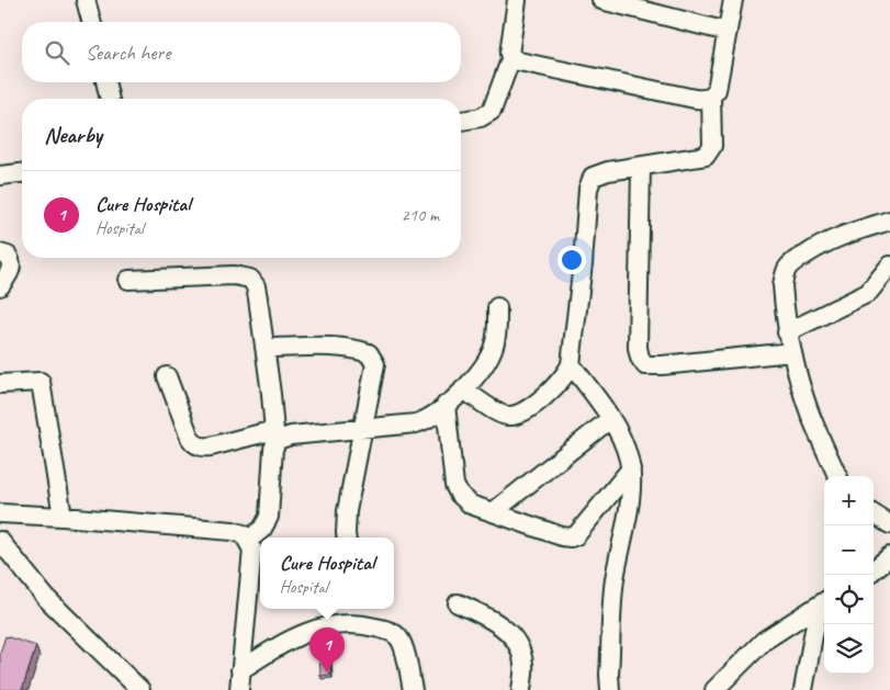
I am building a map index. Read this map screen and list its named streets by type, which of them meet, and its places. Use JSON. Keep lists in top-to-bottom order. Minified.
{"page":{"search":"Search here","heading":"Nearby","list":[{"mark":"1","name":"Cure Hospital","note":"Hospital","value":"210 m"}],"map_buttons":["+","−"],"popup":["Cure Hospital","Hospital"],"pins":"1"}}
